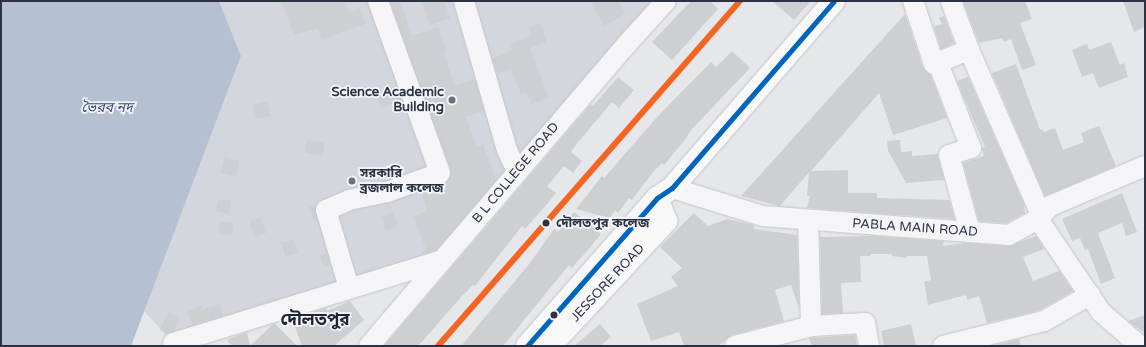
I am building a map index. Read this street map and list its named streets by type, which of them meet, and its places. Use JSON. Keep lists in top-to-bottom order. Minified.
{"streets":{"highway":["JESSORE ROAD"],"street":["B L COLLEGE ROAD","PABLA MAIN ROAD"]},"crossings":[["PABLA MAIN ROAD","JESSORE ROAD"]],"districts":["দৌলতপুর"],"water":["ভৈরব নদ"],"places":["Science Academic Building","সরকারি ব্রজলাল কলেজ","দৌলতপুর কলেজ"]}
